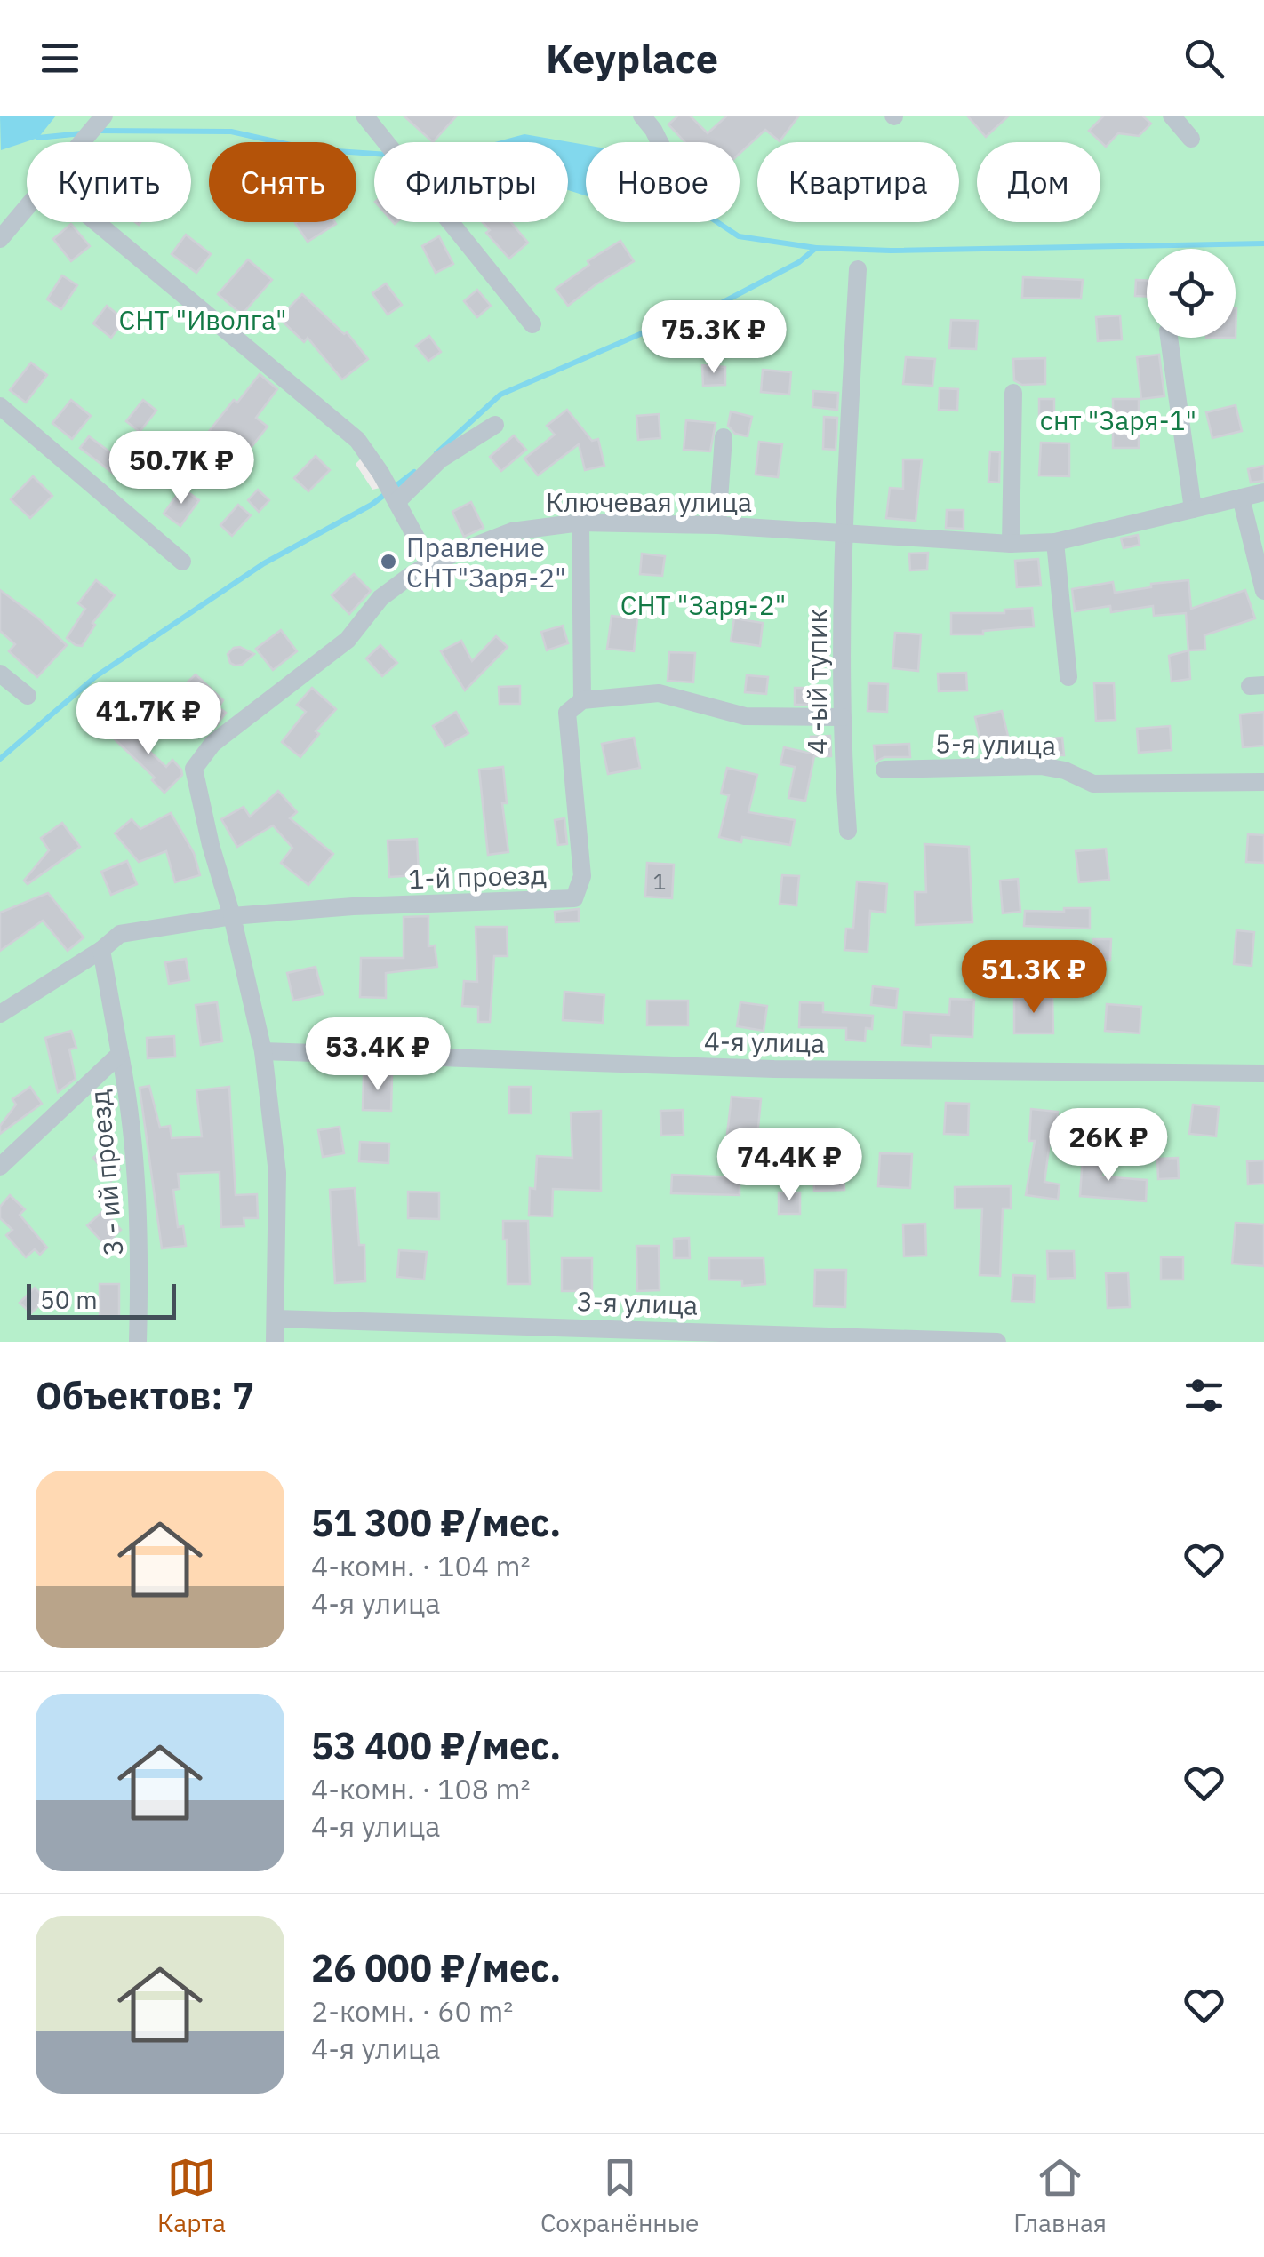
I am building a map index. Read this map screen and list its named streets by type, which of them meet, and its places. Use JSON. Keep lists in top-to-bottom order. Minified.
{"streets":{"street":["Ключевая улица","4 -ый тупик","5-я улица","1-й проезд","4-я улица","3 - ий проезд","3-я улица"]},"crossings":[["Ключевая улица","4 -ый тупик"],["Ключевая улица","1-й проезд"]],"parks":["СНТ \"Иволга\"","снт \"Заря-1\"","СНТ \"Заря-2\""],"places":["Правление СНТ\"Заря-2\""],"house_numbers":["1"],"scale_bar":"50 m","page":{"header":"Keyplace","chip":["Купить","Снять","Фильтры","Новое","Квартира","Дом"],"price":["75.3K ₽","50.7K ₽","41.7K ₽","51.3K ₽","53.4K ₽","26K ₽","74.4K ₽"],"scale":"50 m","heading":"Объектов: 7","list":[{"name":"51 300 ₽/мес.","note":"4-комн. · 104 m² · 4-я улица"},{"name":"53 400 ₽/мес.","note":"4-комн. · 108 m² · 4-я улица"},{"name":"26 000 ₽/мес.","note":"2-комн. · 60 m² · 4-я улица"}],"tabs":["Карта","Сохранённые","Главная"]}}
